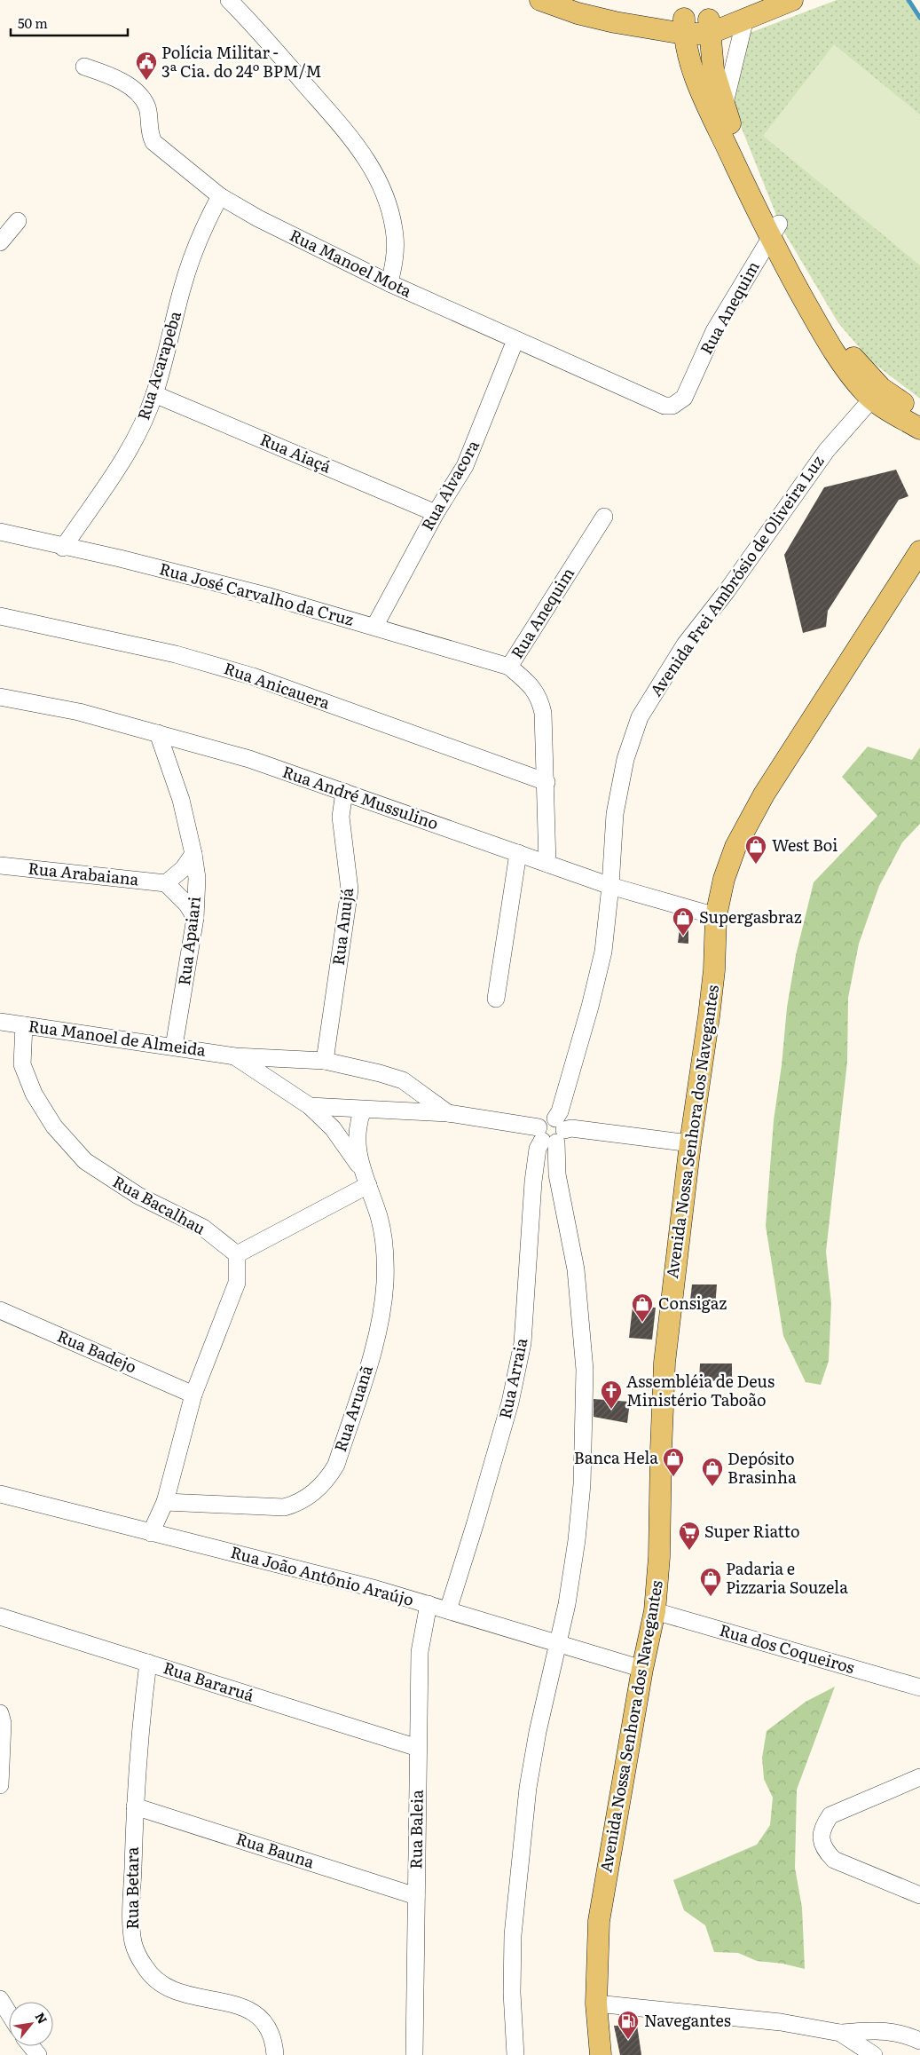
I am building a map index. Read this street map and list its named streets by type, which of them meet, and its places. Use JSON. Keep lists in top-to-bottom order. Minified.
{"streets":{"main road":["Avenida Nossa Senhora dos Navegantes"],"street":["Rua Manoel Mota","Rua Anequim","Rua Acarapeba","Rua Aiaçá","Rua Alvacora","Avenida Frei Ambrósio de Oliveira Luz","Rua José Carvalho da Cruz","Rua Anicauera","Rua André Mussulino","Rua Arabaiana","Rua Anujá","Rua Apaiari","Rua Manoel de Almeida","Rua Bacalhau","Rua Badejo","Rua Arraia","Rua Aruanã","Rua João Antônio Araújo","Rua dos Coqueiros","Rua Bararuá","Rua Baleia","Rua Bauna","Rua Betara"]},"crossings":[["Rua Manoel Mota","Rua Anequim"],["Rua Manoel Mota","Rua Acarapeba"],["Rua Manoel Mota","Rua Alvacora"],["Rua Anequim","Rua José Carvalho da Cruz"],["Rua Anequim","Rua Anicauera"],["Rua Anequim","Rua André Mussulino"],["Rua Acarapeba","Rua Aiaçá"],["Rua Acarapeba","Rua José Carvalho da Cruz"],["Rua Aiaçá","Rua Alvacora"],["Rua Alvacora","Rua José Carvalho da Cruz"],["Avenida Frei Ambrósio de Oliveira Luz","Rua André Mussulino"],["Avenida Frei Ambrósio de Oliveira Luz","Rua Manoel de Almeida"],["Avenida Frei Ambrósio de Oliveira Luz","Rua Arraia"],["Avenida Frei Ambrósio de Oliveira Luz","Rua João Antônio Araújo"],["Rua André Mussulino","Rua Anujá"],["Rua André Mussulino","Rua Apaiari"],["Rua André Mussulino","Avenida Nossa Senhora dos Navegantes"],["Rua Anujá","Rua Manoel de Almeida"],["Rua Apaiari","Rua Manoel de Almeida"],["Rua Manoel de Almeida","Avenida Nossa Senhora dos Navegantes"],["Rua Manoel de Almeida","Rua Bacalhau"],["Rua Manoel de Almeida","Rua Arraia"],["Rua Manoel de Almeida","Rua Aruanã"],["Avenida Nossa Senhora dos Navegantes","Rua João Antônio Araújo"],["Avenida Nossa Senhora dos Navegantes","Rua dos Coqueiros"],["Rua Arraia","Rua João Antônio Araújo"],["Rua João Antônio Araújo","Rua Baleia"],["Rua Bararuá","Rua Baleia"],["Rua Bararuá","Rua Betara"],["Rua Baleia","Rua Bauna"],["Rua Bauna","Rua Betara"]],"places":{"public building":["Polícia Militar - 3ª Cia. do 24º BPM/M"],"shop":["West Boi","Supergasbraz","Consigaz","Banca Hela","Depósito Brasinha","Padaria e Pizzaria Souzela"],"church":["Assembléia de Deus Ministério Taboão"],"supermarket":["Super Riatto"],"fuel station":["Navegantes"]},"scale_bar":"50 m","north":"top right"}
